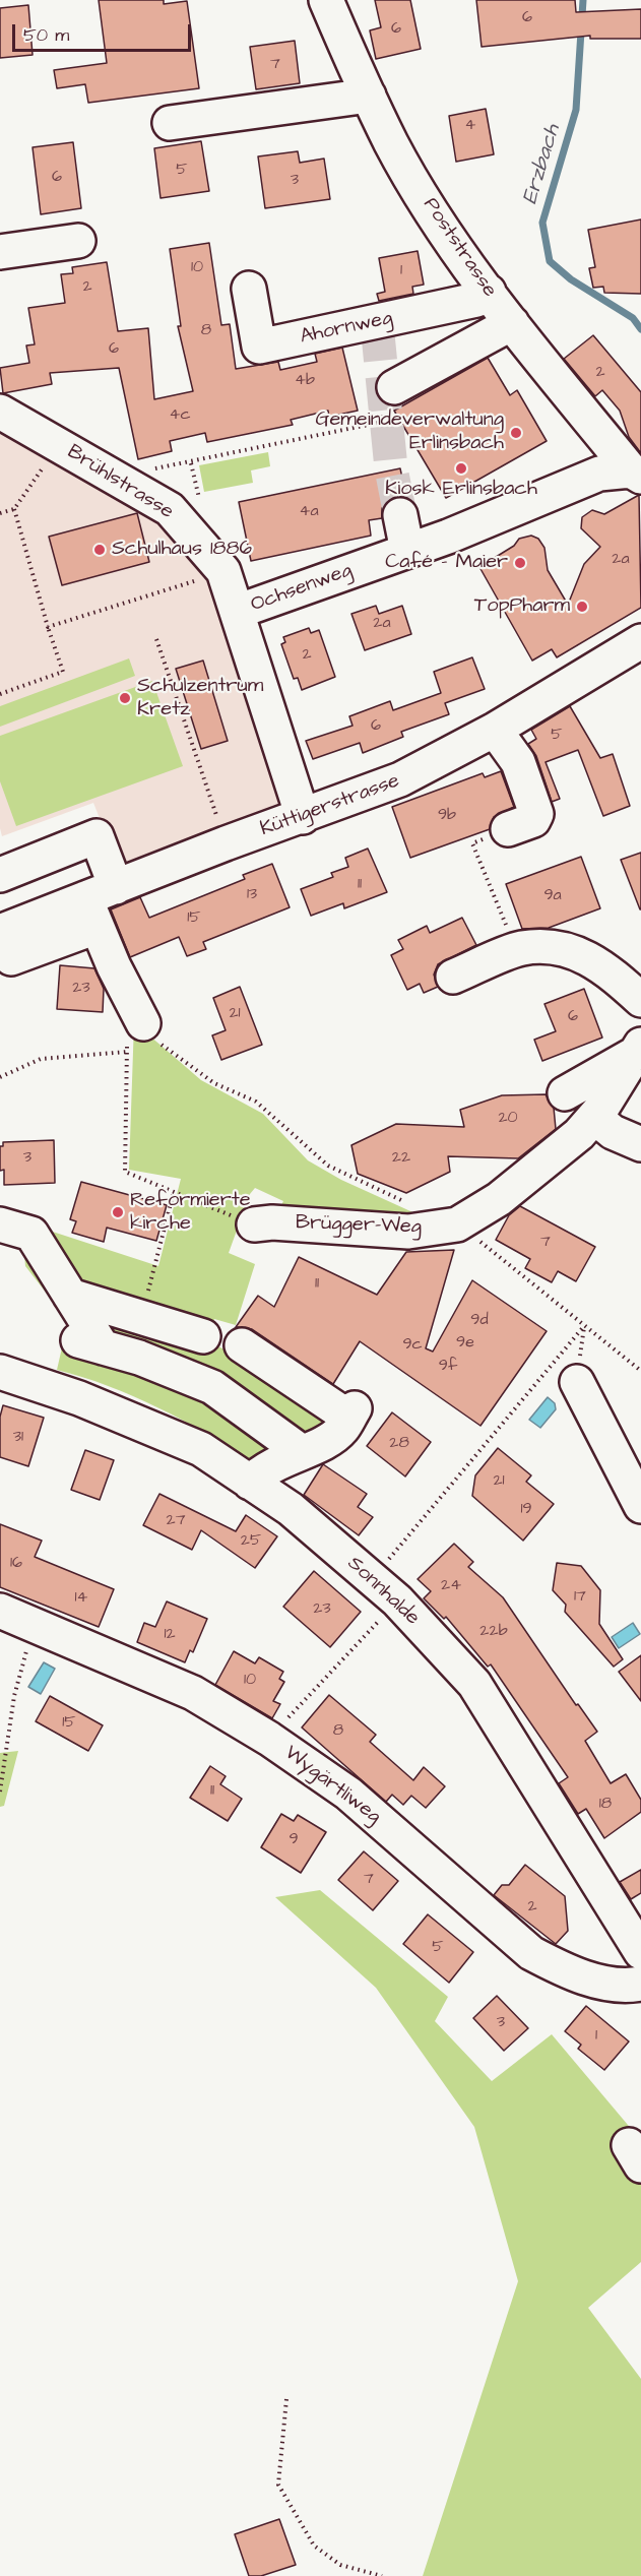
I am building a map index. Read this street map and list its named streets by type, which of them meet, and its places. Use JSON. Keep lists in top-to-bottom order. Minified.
{"streets":{"street":["Poststrasse","Ahornweg","Brühlstrasse","Ochsenweg","Küttigerstrasse","Brügger-Weg","Sonnhalde","Wygärtliweg"]},"crossings":[["Poststrasse","Ahornweg"],["Poststrasse","Ochsenweg"],["Brühlstrasse","Ochsenweg"],["Brühlstrasse","Küttigerstrasse"]],"water":["Erzbach"],"places":["Gemeindeverwaltung Erlinsbach","Kiosk Erlinsbach","Schulhaus 1886","Café - Maier","TopPharm","Schulzentrum Kretz","Reformierte kirche"],"house_numbers":["6","6","7","4","5","6","3","10","1","2","8","6","2","4b","4c","4a","2a","2a","2","6","5","9b","11","13","9a","15","23","21","6","20","3","22","7","11","9d","9e","9c","9f","31","28","21","19","27","25","16","24","17","14","23","22b","12","10","15","8","11","18","9","7","2","5","3","1"],"scale_bar":"50 m"}
